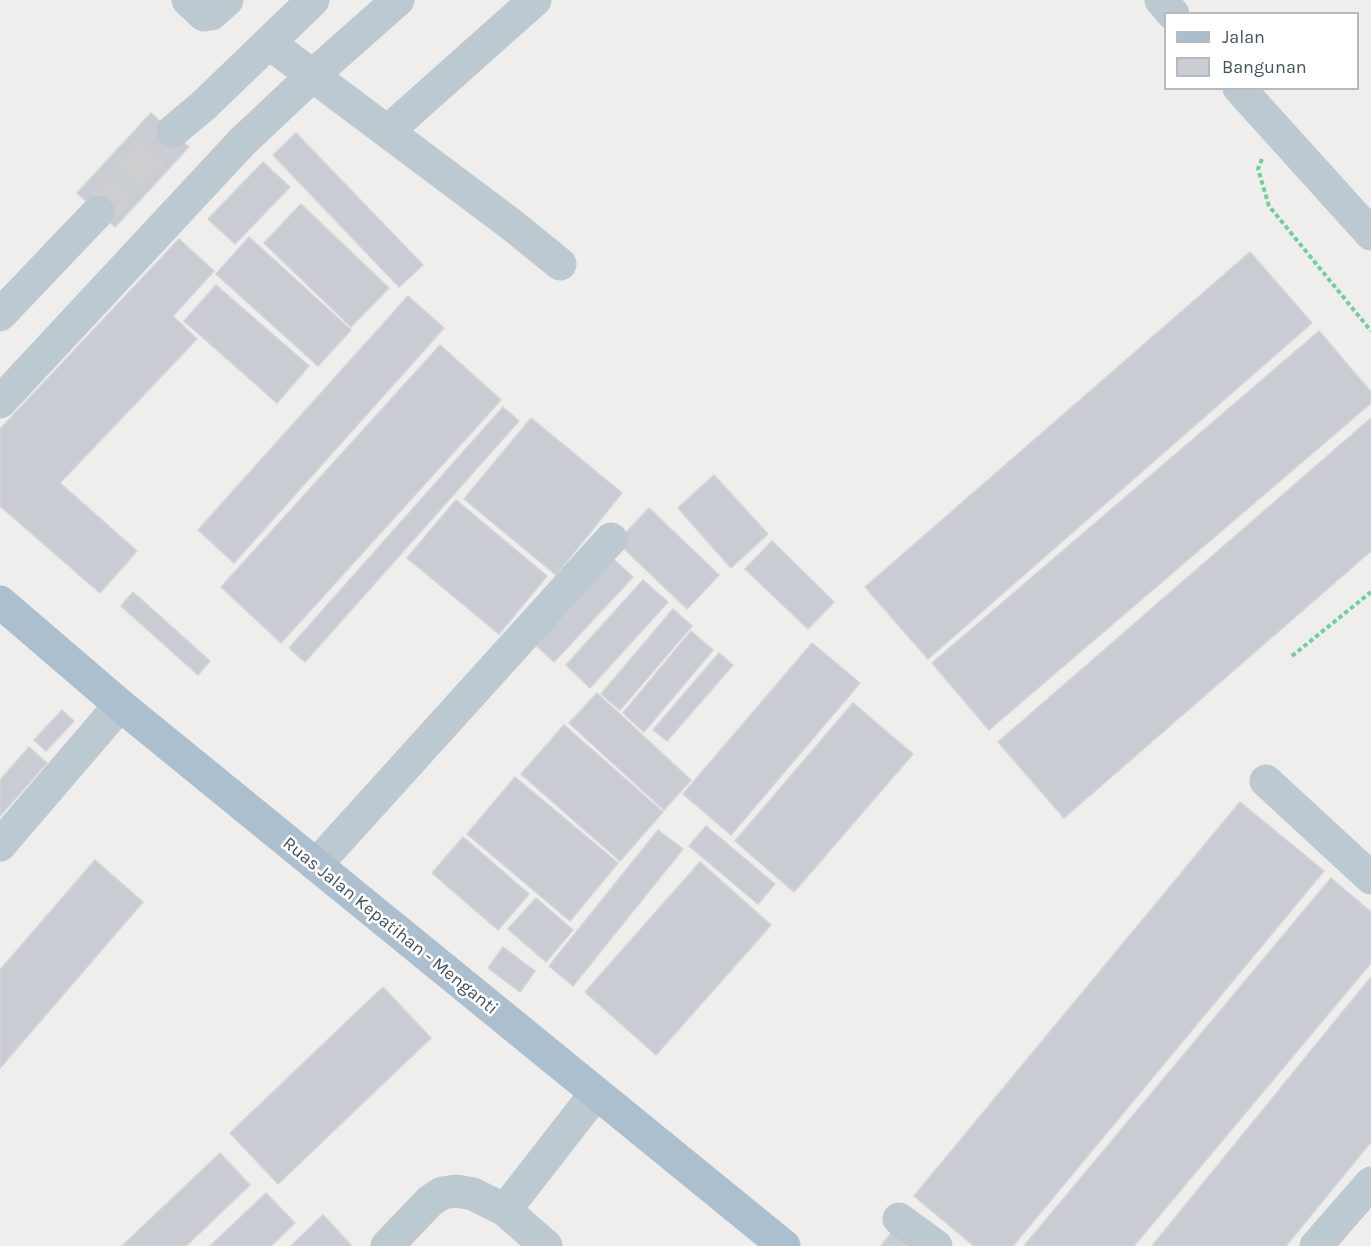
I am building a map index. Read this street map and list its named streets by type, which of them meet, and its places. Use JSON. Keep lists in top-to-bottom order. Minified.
{"streets":{"main road":["Ruas Jalan Kepatihan - Menganti"]},"legend":["Jalan","Bangunan"]}
